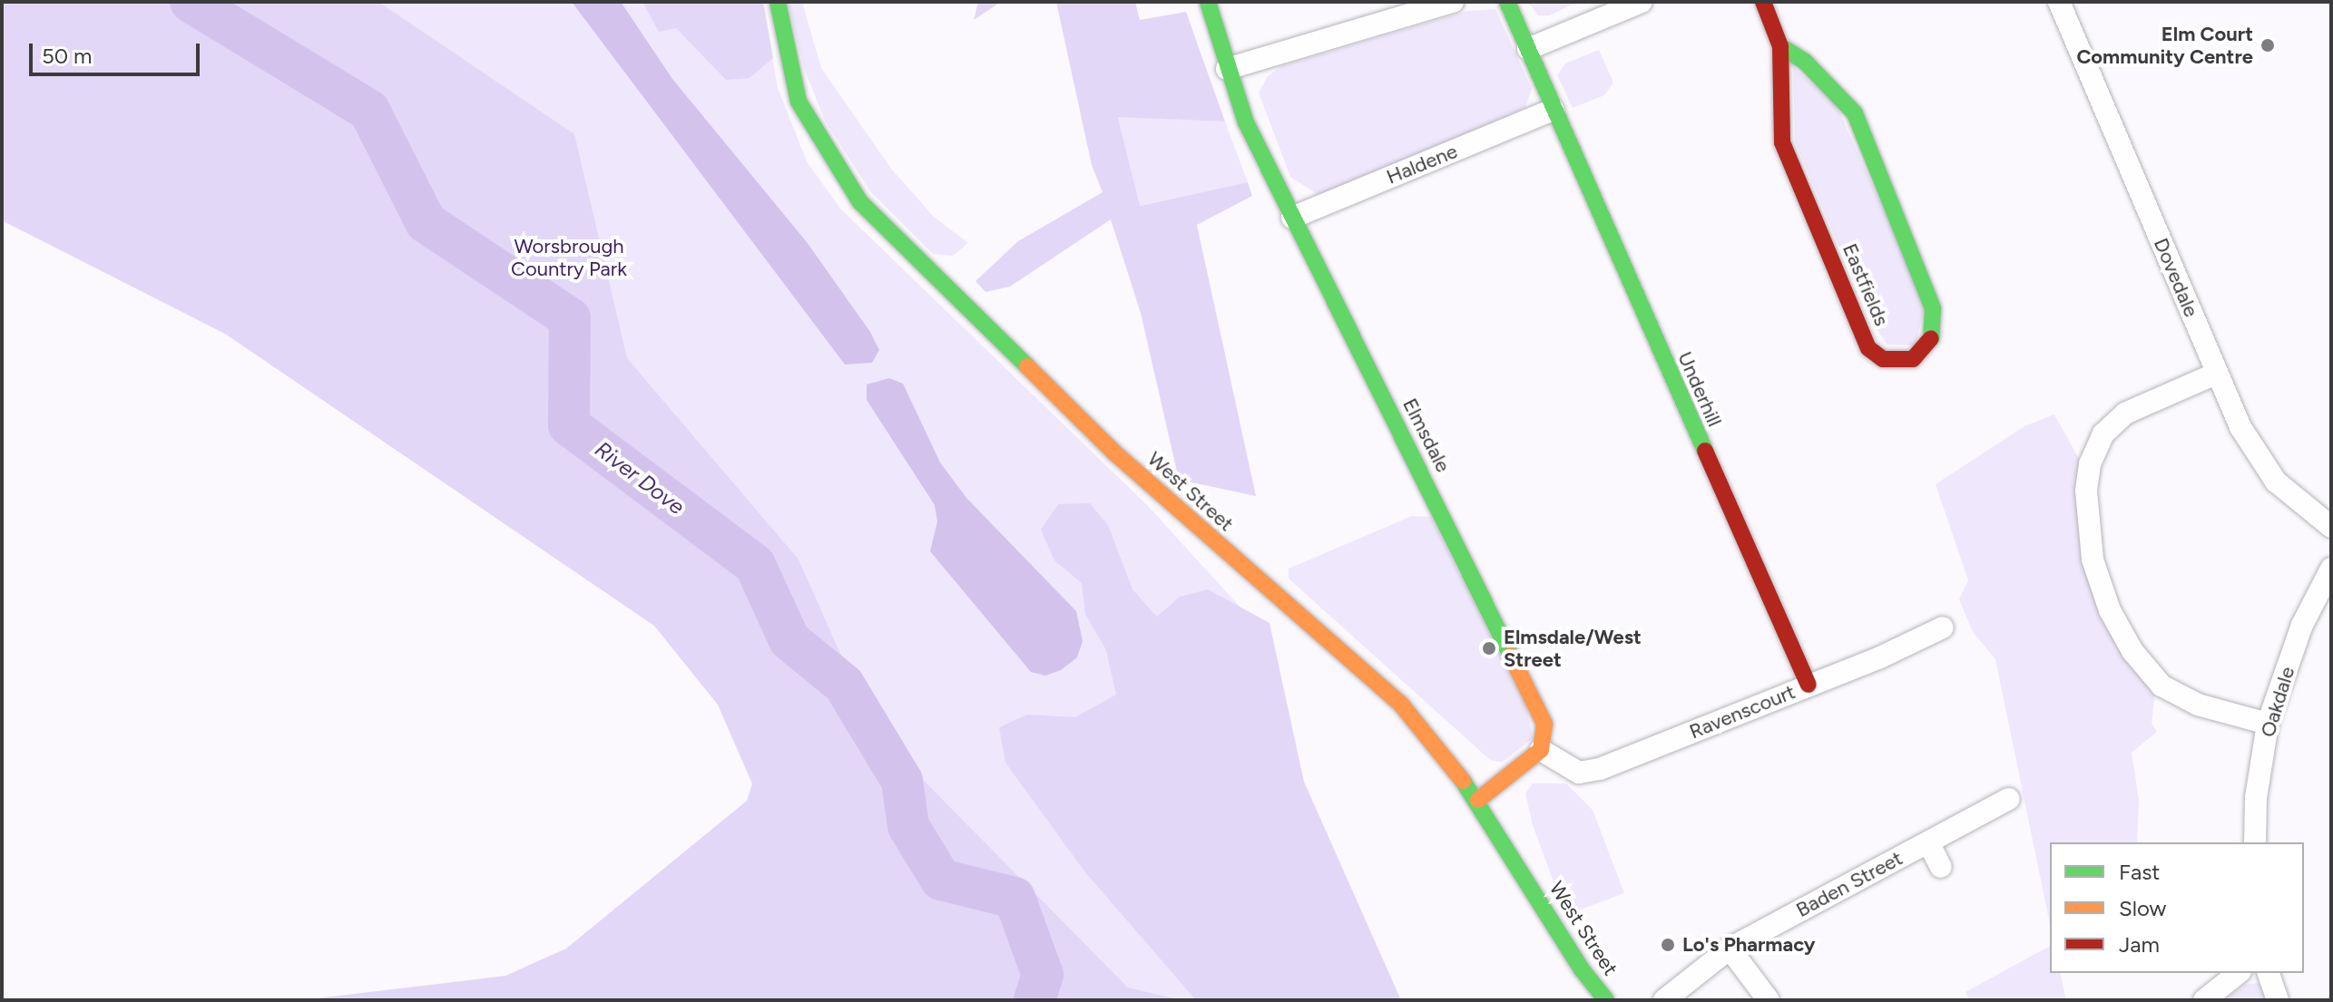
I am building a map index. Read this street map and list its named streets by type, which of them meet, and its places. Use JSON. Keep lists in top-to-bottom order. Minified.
{"streets":{"street":["Haldene","Dovedale","Eastfields","Underhill","Elmsdale","West Street","Oakdale","Ravenscourt","Baden Street"]},"crossings":[["Haldene","Underhill"],["Haldene","Elmsdale"],["Underhill","Ravenscourt"],["Elmsdale","Ravenscourt"]],"water":["River Dove"],"parks":["Worsbrough Country Park"],"places":["Elm Court Community Centre","Elmsdale/West Street","Lo's Pharmacy"],"legend":["Fast","Slow","Jam"],"scale_bar":"50 m"}
